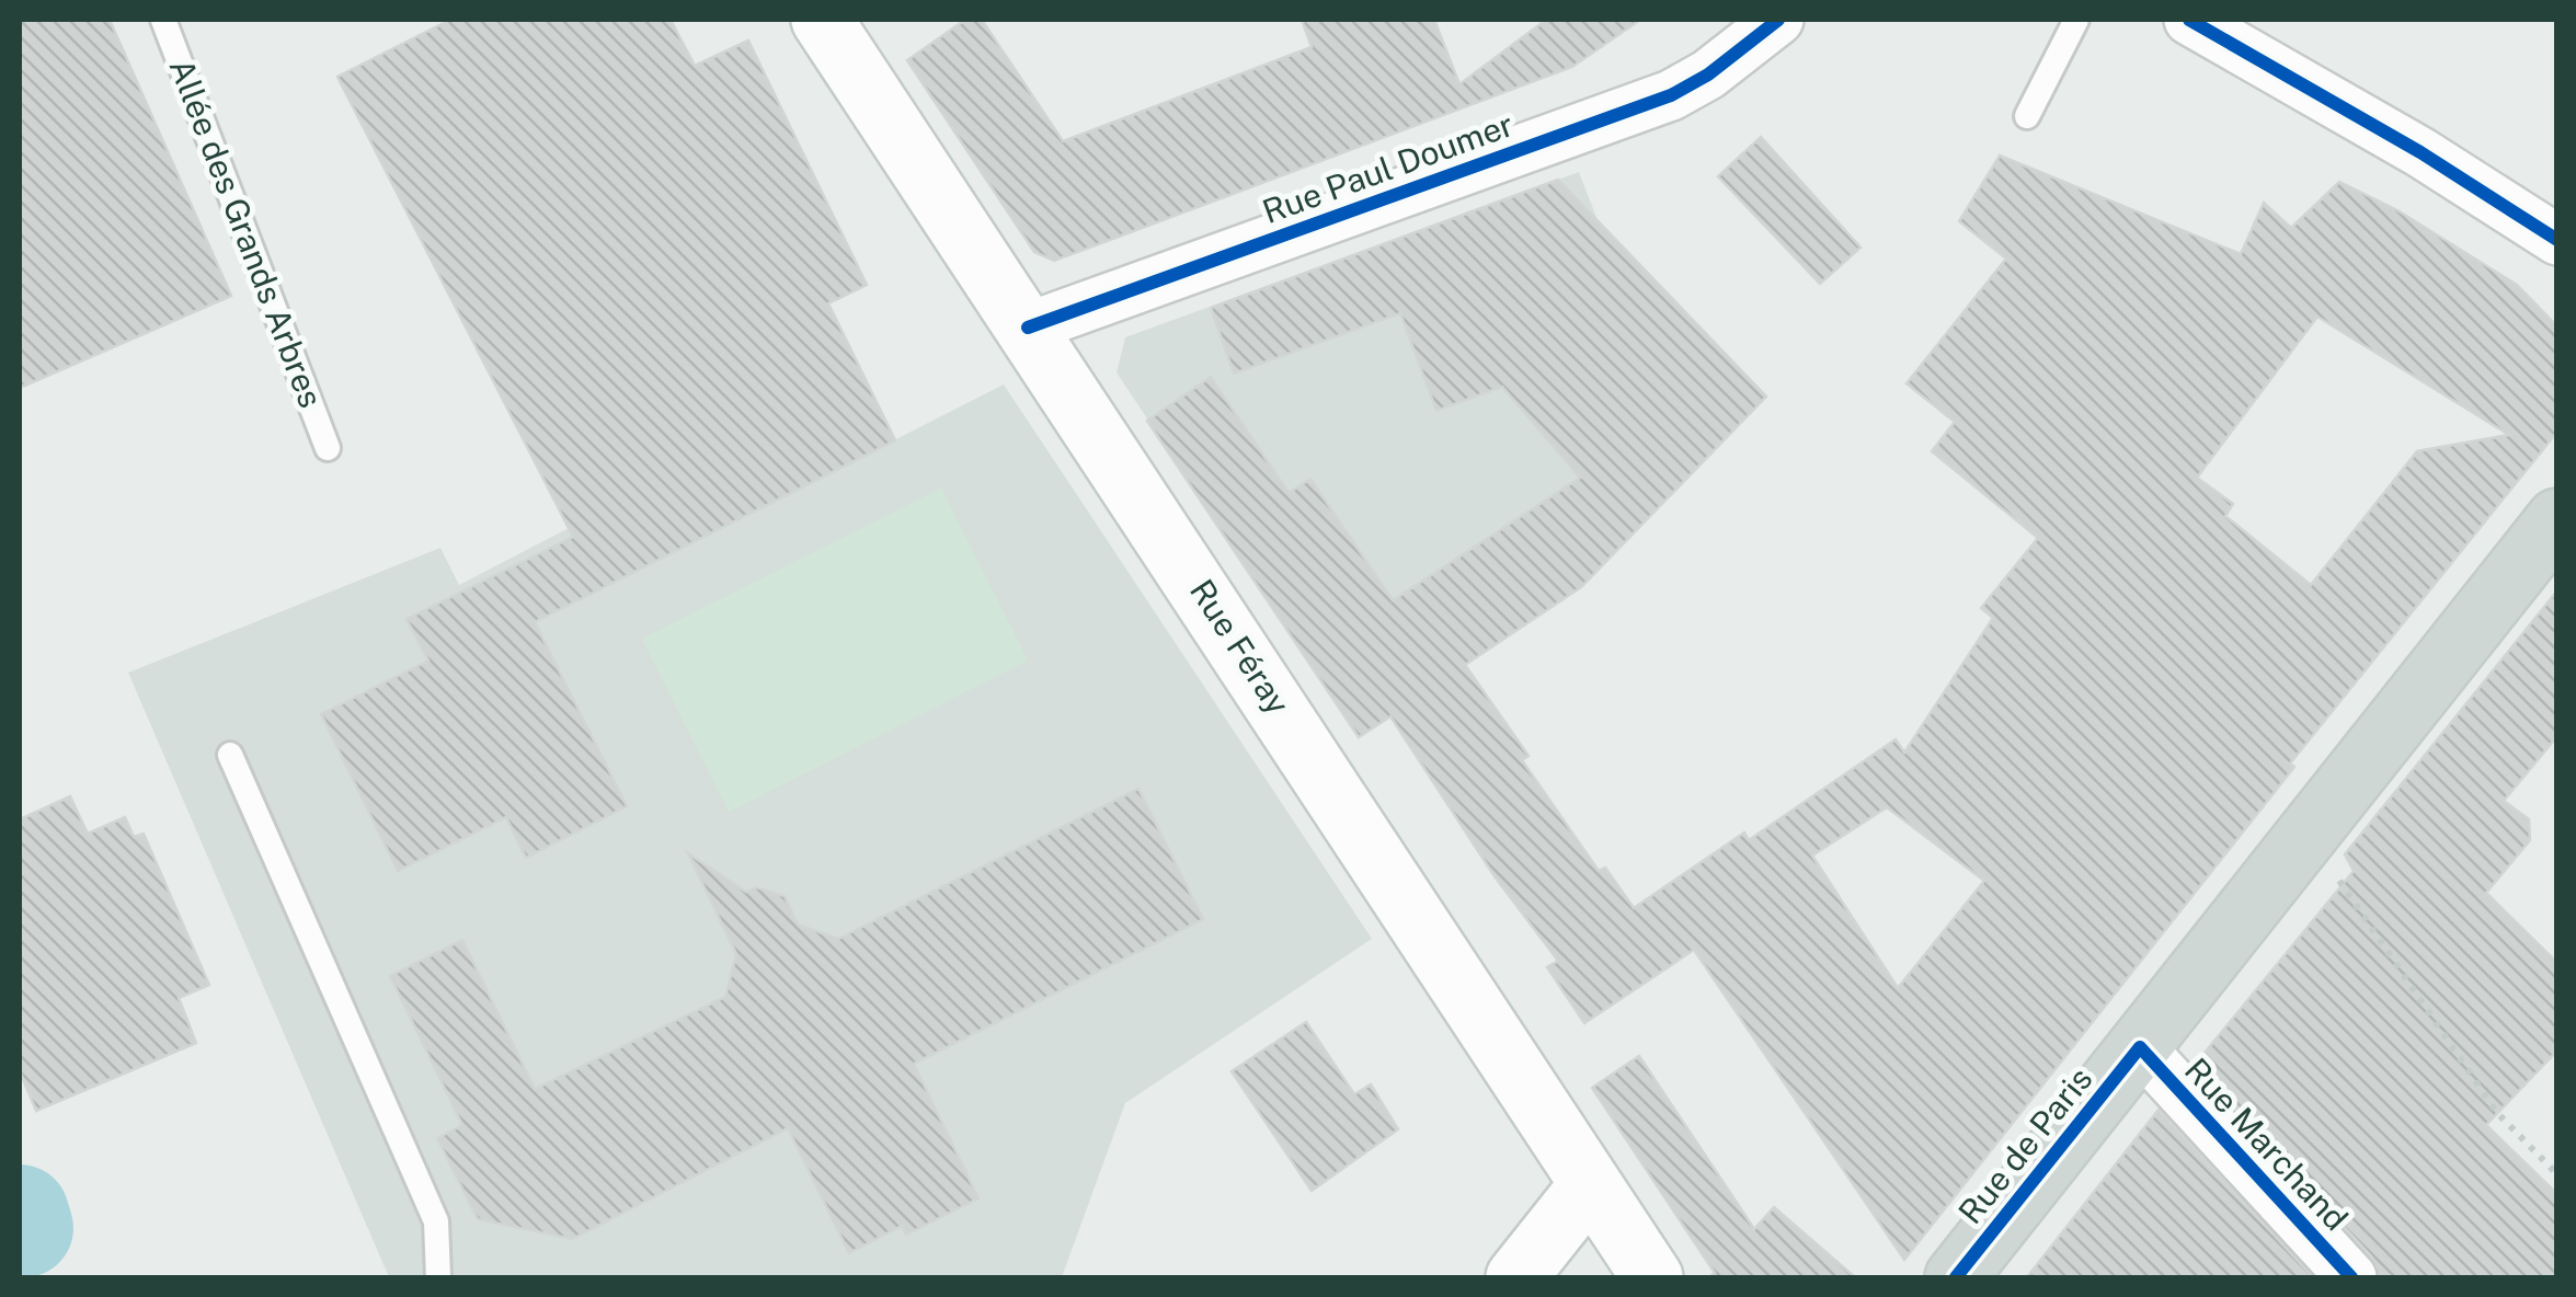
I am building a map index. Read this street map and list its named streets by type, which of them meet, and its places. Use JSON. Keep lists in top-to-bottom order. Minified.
{"streets":{"main road":["Rue Féray","Rue de Paris"],"street":["Rue Paul Doumer","Rue Marchand"],"lane":["Allée des Grands Arbres"]},"crossings":[["Rue Paul Doumer","Rue Féray"],["Rue Marchand","Rue de Paris"]]}
